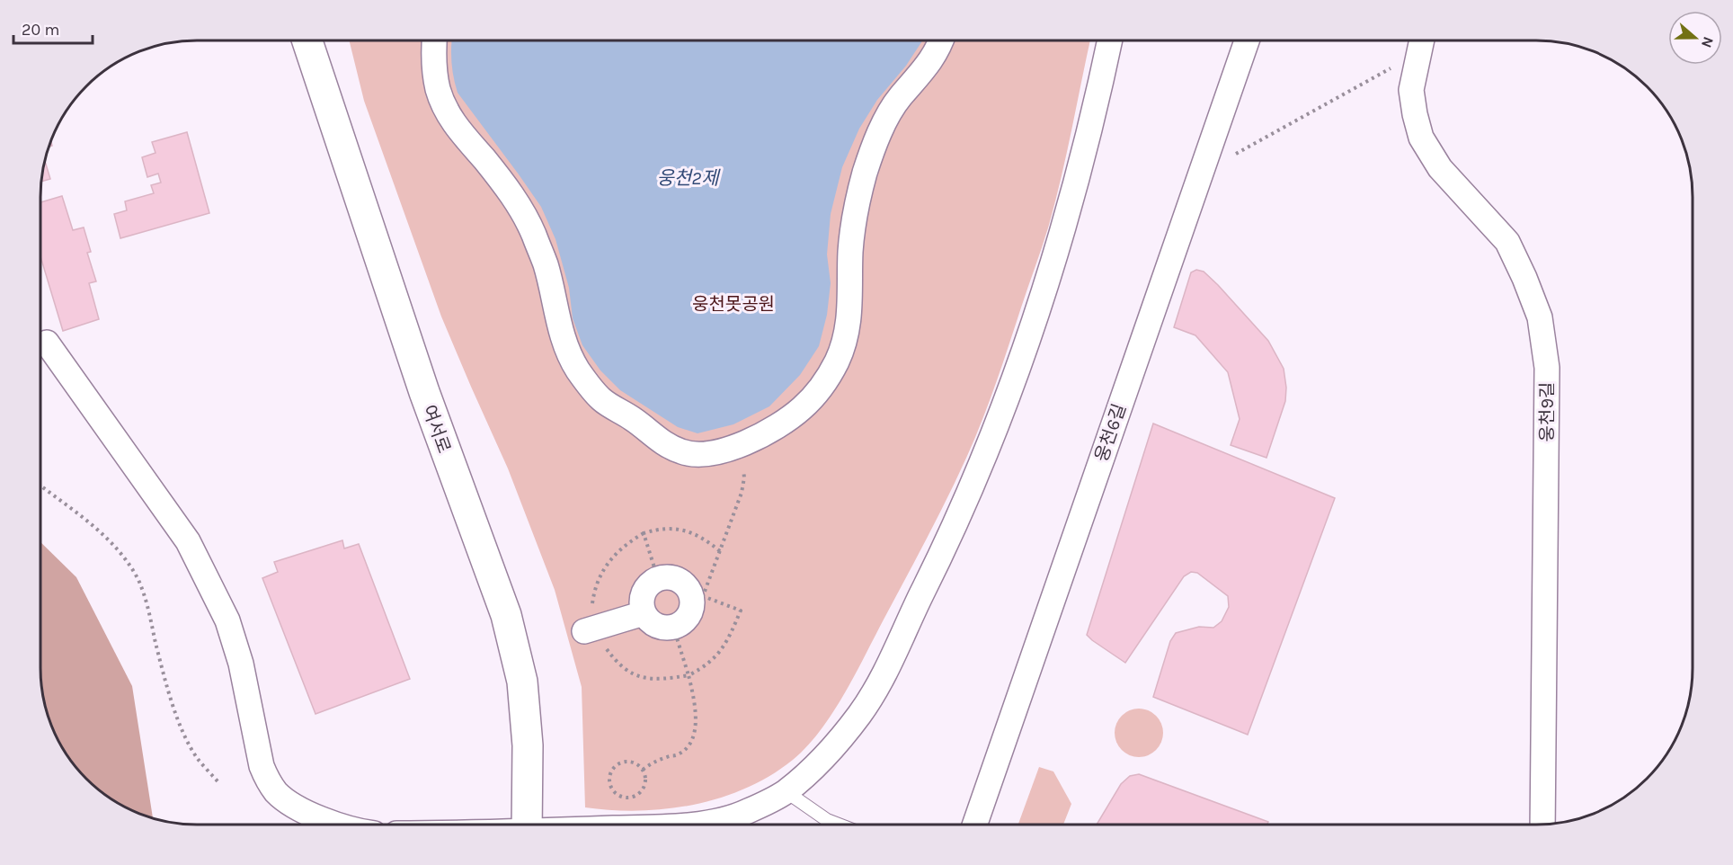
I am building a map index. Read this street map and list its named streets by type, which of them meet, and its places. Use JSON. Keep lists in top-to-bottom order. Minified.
{"streets":{"street":["웅천9길","여서로","웅천6길"]},"water":["웅천2제"],"parks":["웅천못공원"],"scale_bar":"20 m","north":"right"}
